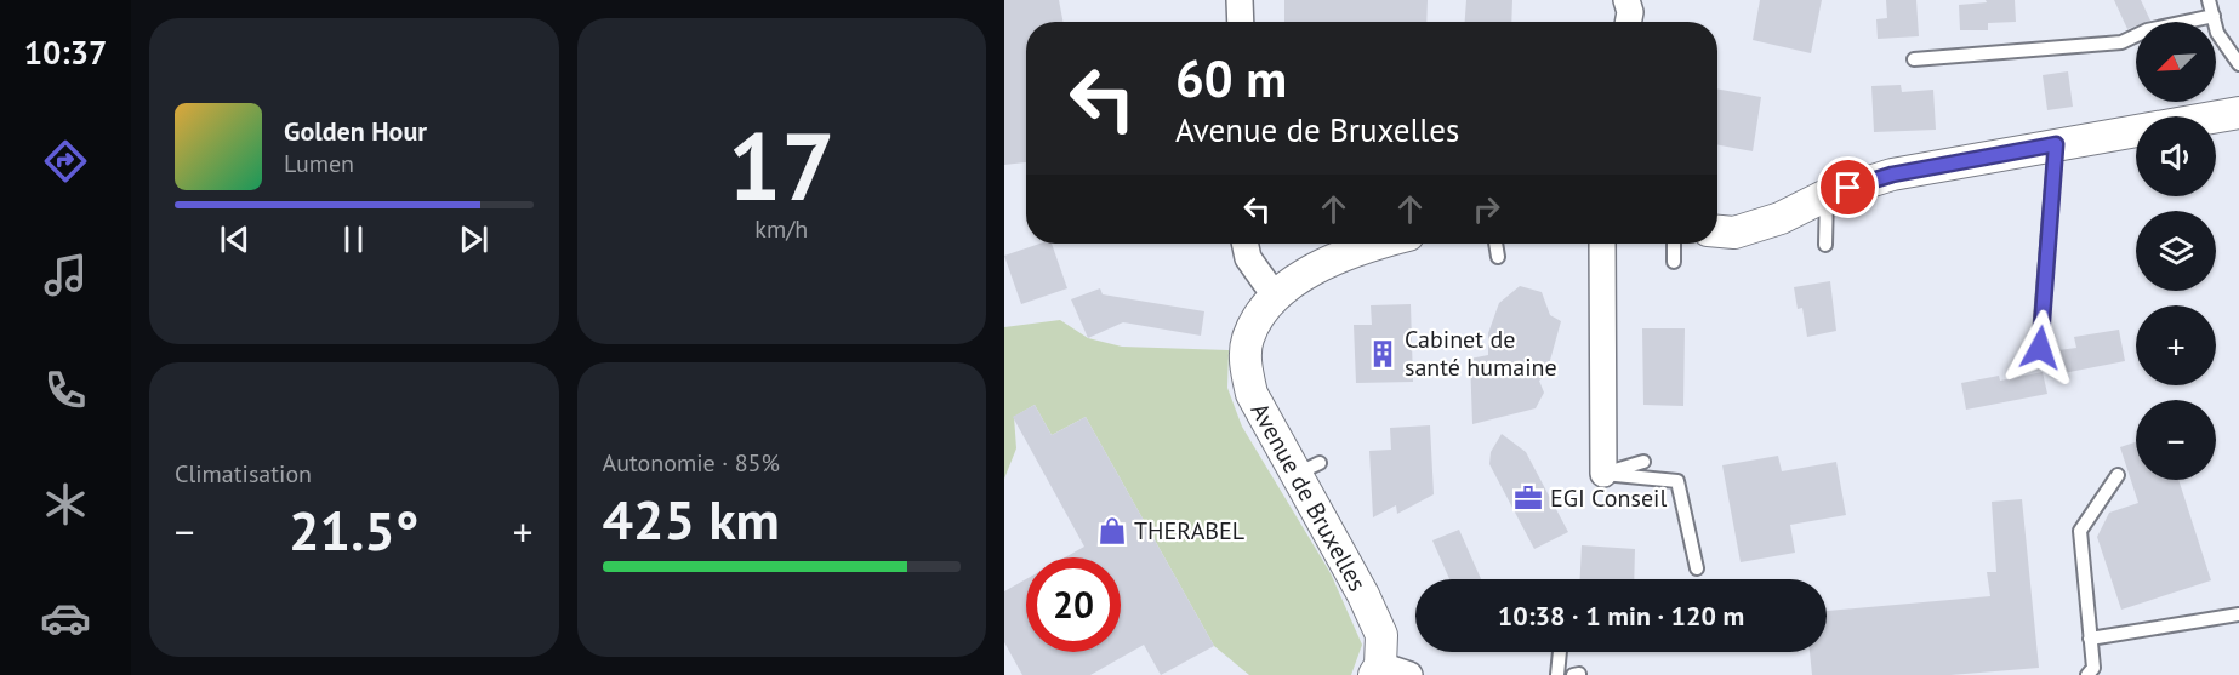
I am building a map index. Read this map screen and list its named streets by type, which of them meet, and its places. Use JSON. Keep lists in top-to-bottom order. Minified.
{"streets":{"street":["Avenue de Bruxelles"]},"places":{"building":["Cabinet de santé humaine"],"office":["EGI Conseil"],"shop":["THERABEL"]},"north":"bottom left","page":{"tabs":"10:37","tile":[["17","km/h"],"Climatisation",["Autonomie · 85%","425 km"]],"map_buttons":["+","−"],"turn":["60 m","Avenue de Bruxelles"],"song":["Golden Hour","Lumen"],"heat":["−","21.5°","+"],"limit":"20","trip":"10:38 · 1 min · 120 m"}}
